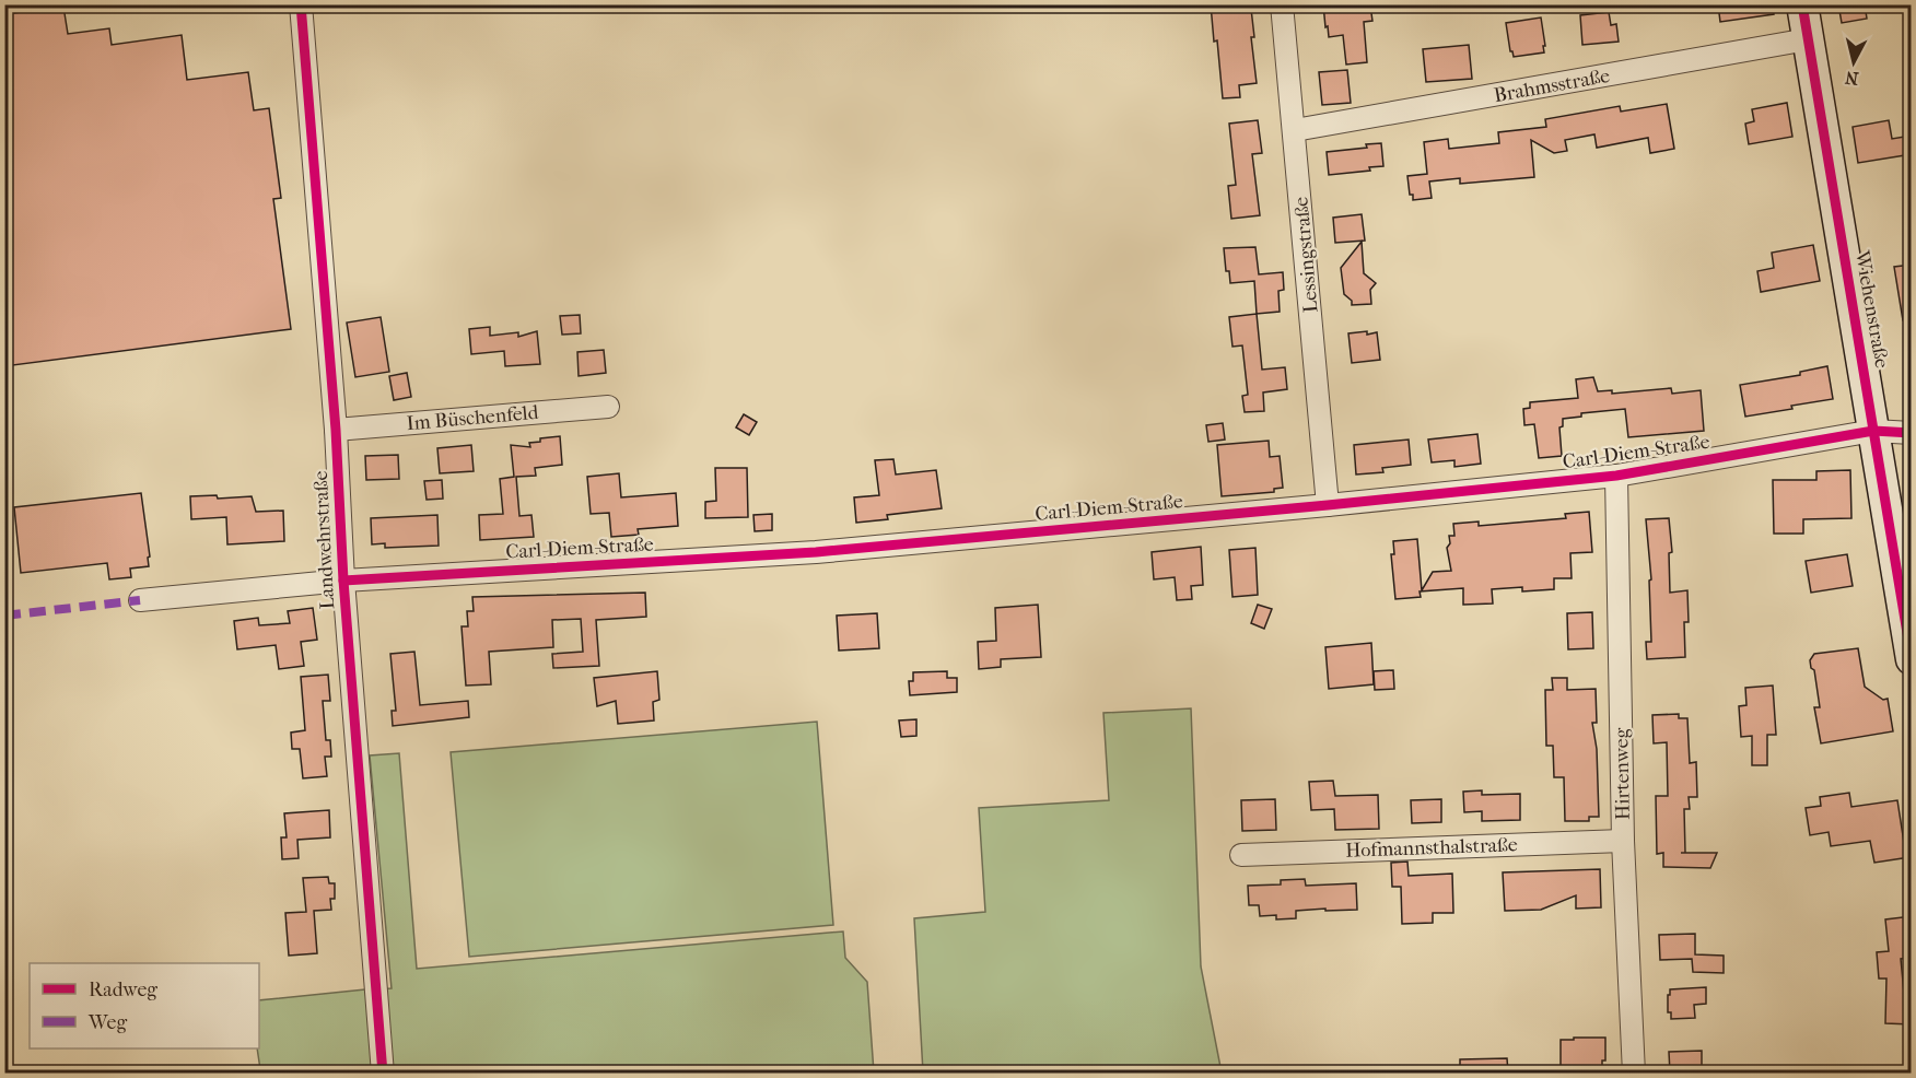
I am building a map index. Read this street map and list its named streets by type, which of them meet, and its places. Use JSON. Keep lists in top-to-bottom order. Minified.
{"streets":{"street":["Brahmsstraße","Lessingstraße","Wiehenstraße","Im Büschenfeld","Carl-Diem-Straße","Landwehrstraße","Hirtenweg","Hofmannsthalstraße"]},"crossings":[["Brahmsstraße","Lessingstraße"],["Brahmsstraße","Wiehenstraße"],["Lessingstraße","Carl-Diem-Straße"],["Wiehenstraße","Carl-Diem-Straße"],["Im Büschenfeld","Landwehrstraße"],["Carl-Diem-Straße","Landwehrstraße"],["Carl-Diem-Straße","Hirtenweg"],["Hirtenweg","Hofmannsthalstraße"]],"legend":["Radweg","Weg"],"north":"bottom"}
